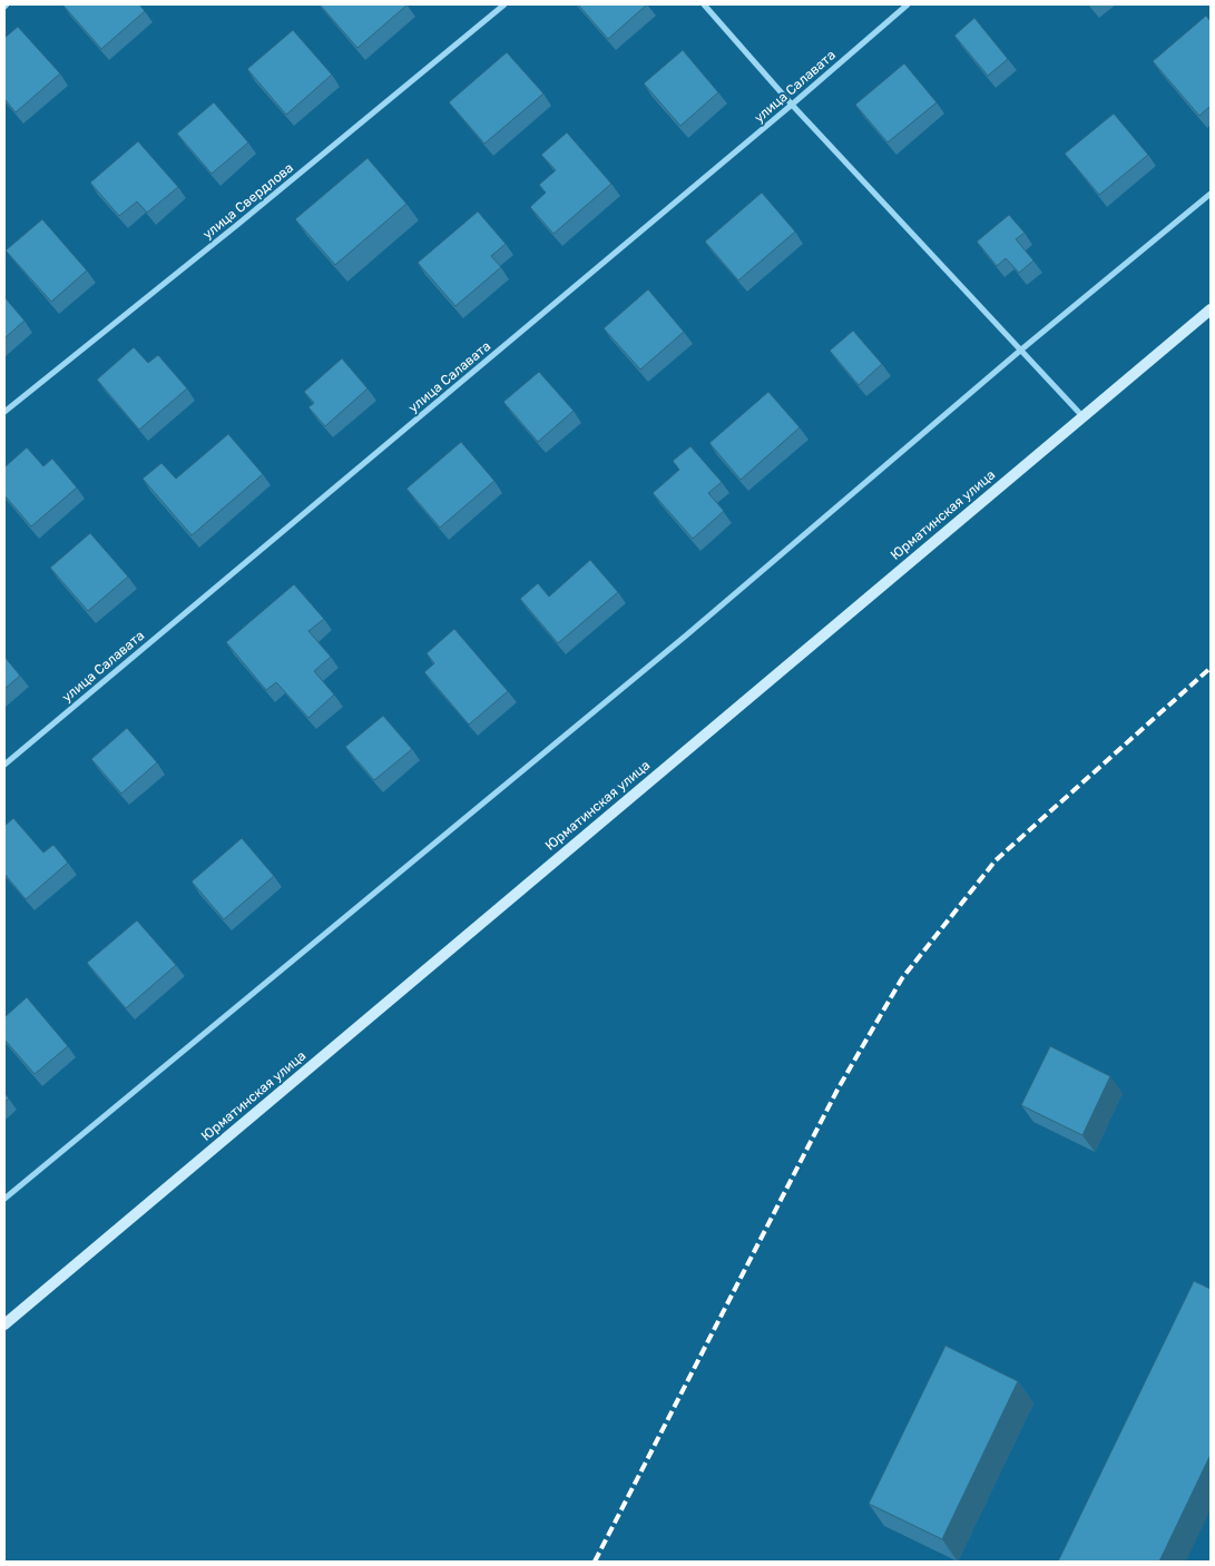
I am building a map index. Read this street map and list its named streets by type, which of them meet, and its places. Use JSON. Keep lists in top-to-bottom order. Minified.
{"streets":{"main road":["Юрматинская улица"],"street":["улица Салавата","улица Свердлова"]}}
